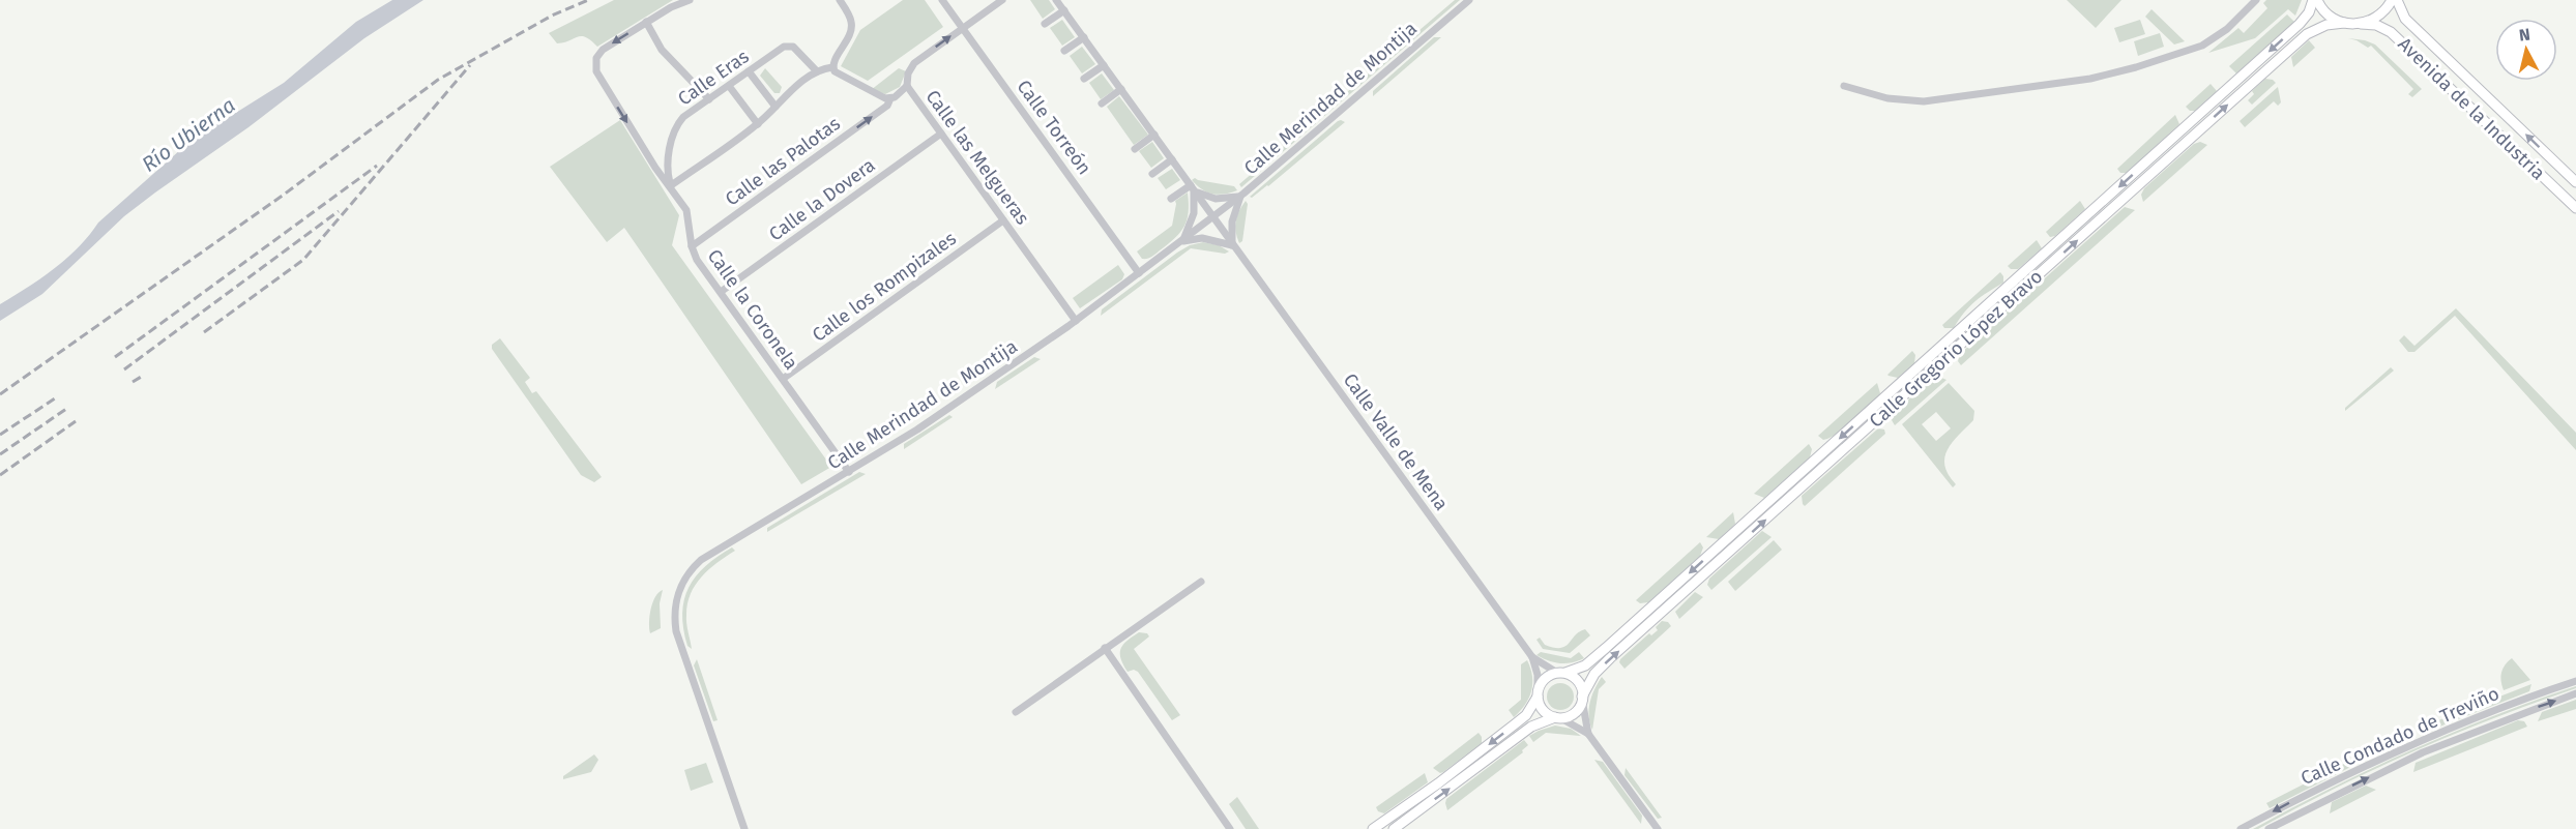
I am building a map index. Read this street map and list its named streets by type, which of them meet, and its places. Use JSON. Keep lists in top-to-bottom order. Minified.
{"streets":{"main road":["Avenida de la Industria","Calle Gregorio López Bravo"],"street":["Calle Eras","Calle Merindad de Montija","Calle Torreón","Calle las Melgueras","Calle las Palotas","Calle la Dovera","Calle los Rompizales","Calle la Coronela","Calle Valle de Mena","Calle Condado de Treviño"]},"crossings":[["Calle Eras","Calle la Coronela"],["Calle Merindad de Montija","Calle Torreón"],["Calle Merindad de Montija","Calle las Melgueras"],["Calle Merindad de Montija","Calle la Coronela"],["Calle Merindad de Montija","Calle Valle de Mena"],["Avenida de la Industria","Calle Gregorio López Bravo"],["Calle las Melgueras","Calle las Palotas"],["Calle las Melgueras","Calle la Dovera"],["Calle las Melgueras","Calle los Rompizales"],["Calle las Palotas","Calle la Coronela"],["Calle la Dovera","Calle la Coronela"],["Calle los Rompizales","Calle la Coronela"],["Calle Gregorio López Bravo","Calle Valle de Mena"]],"water":["Río Ubierna"],"north":"top"}
